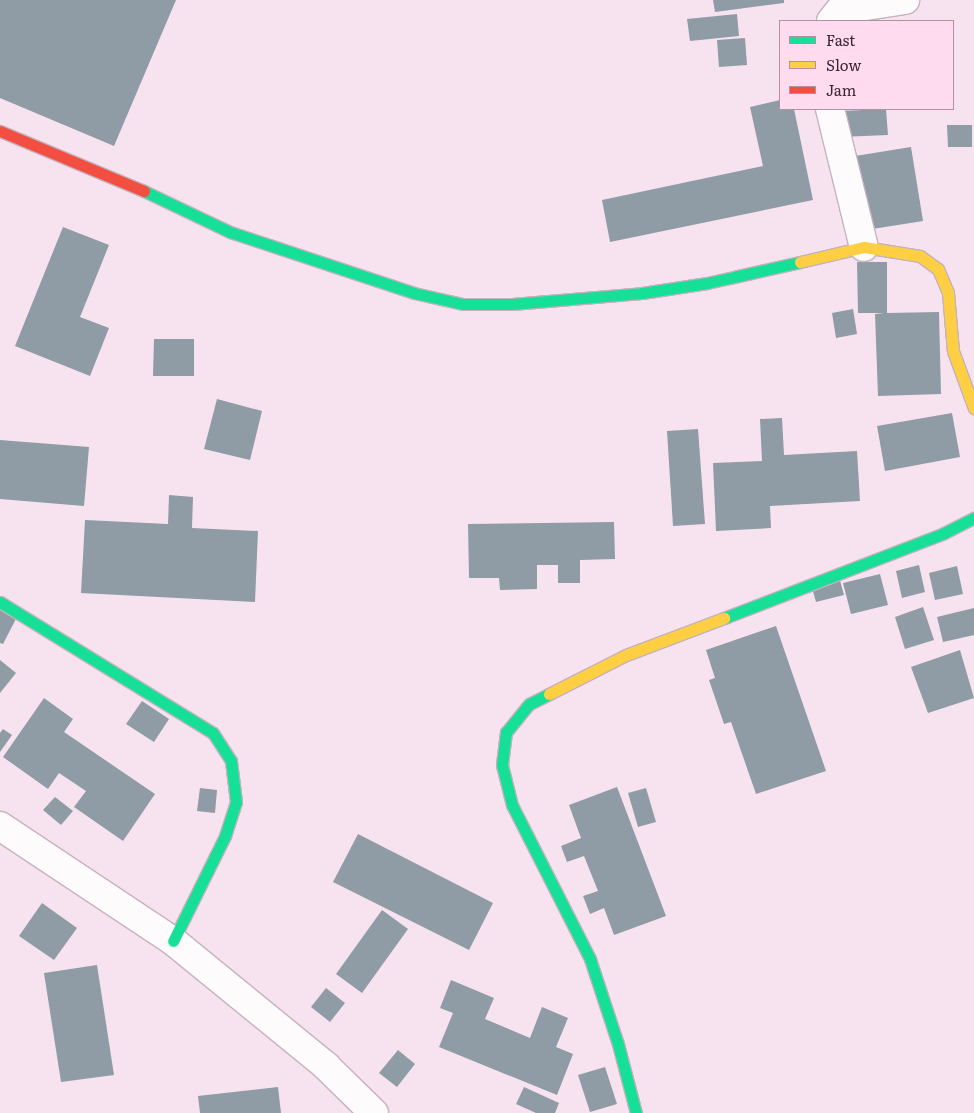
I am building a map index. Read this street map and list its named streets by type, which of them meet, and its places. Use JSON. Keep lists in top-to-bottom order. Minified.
{"legend":["Fast","Slow","Jam"]}
